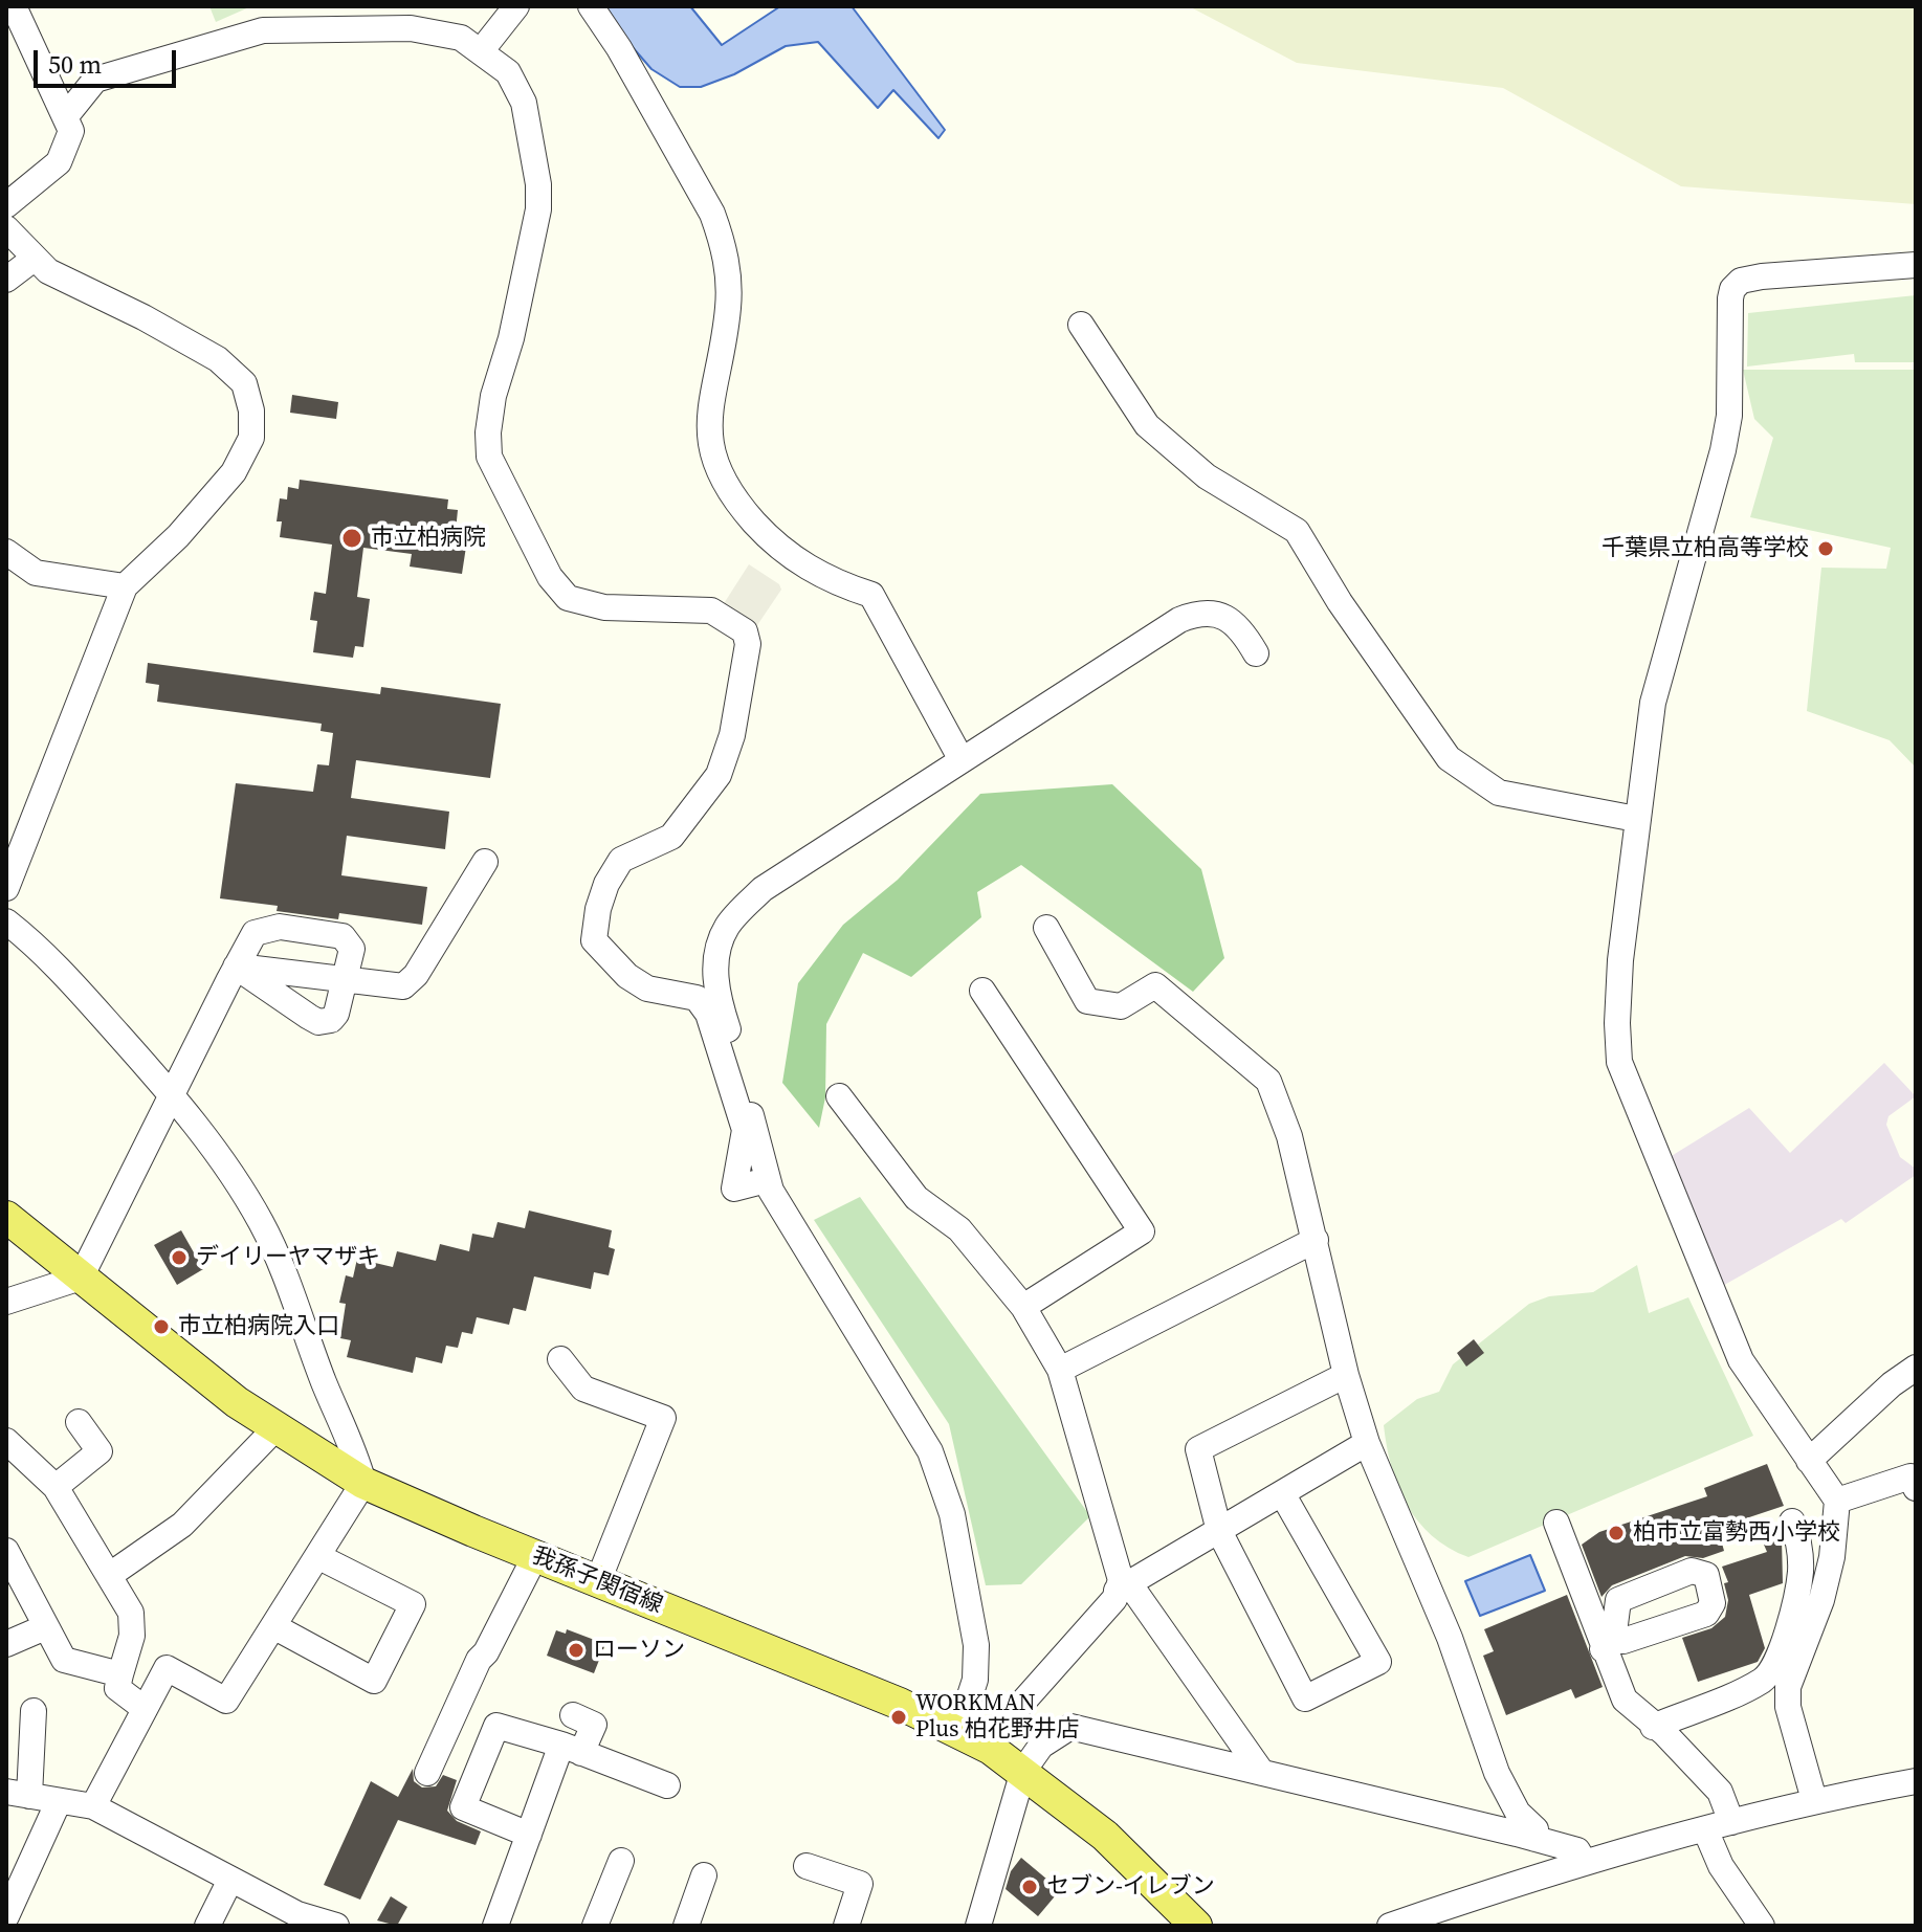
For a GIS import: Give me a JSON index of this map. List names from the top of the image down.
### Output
{
  "streets": {
    "main road": ["我孫子関宿線"]
  },
  "places": [
    "市立柏病院",
    "千葉県立柏高等学校",
    "デイリーヤマザキ",
    "市立柏病院入口",
    "柏市立富勢西小学校",
    "ローソン",
    "WORKMAN Plus 柏花野井店",
    "セブン-イレブン"
  ],
  "scale_bar": "50 m"
}
